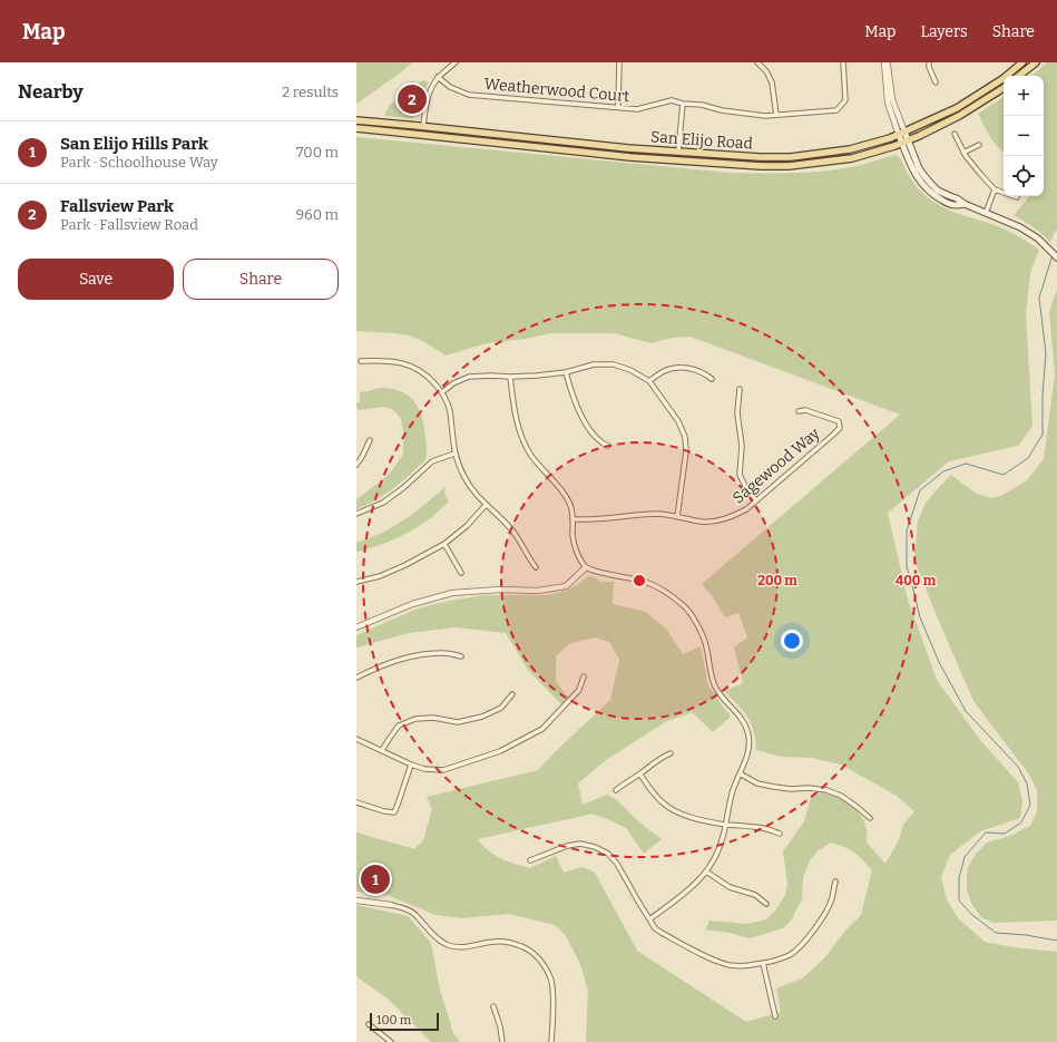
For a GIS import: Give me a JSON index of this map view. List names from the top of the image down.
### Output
{
  "streets": {
    "main road": ["San Elijo Road"],
    "street": ["Weatherwood Court", "Sagewood Way"]
  },
  "scale_bar": "100 m",
  "page": {
    "header": "Map",
    "nav": ["Map", "Layers", "Share"],
    "heading": ["Nearby", "2 results"],
    "map_buttons": ["+", "−"],
    "pins": ["2", "1"],
    "list": [
      {
        "mark": "1",
        "name": "San Elijo Hills Park",
        "note": "Park · Schoolhouse Way",
        "value": "700 m"
      },
      {
        "mark": "2",
        "name": "Fallsview Park",
        "note": "Park · Fallsview Road",
        "value": "960 m"
      }
    ],
    "buttons": ["Save", "Share"],
    "scale": "100 m"
  },
  "rings": ["200 m", "400 m"]
}
